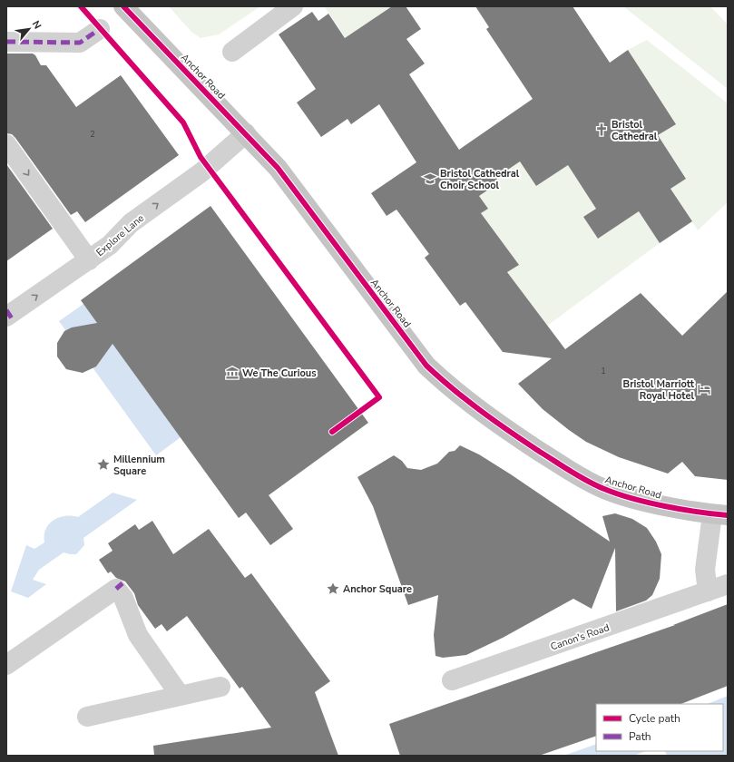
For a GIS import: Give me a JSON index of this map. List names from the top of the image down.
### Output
{
  "streets": {
    "main road": ["Anchor Road"],
    "street": ["Explore Lane", "Canon's Road"]
  },
  "crossings": [
    ["Anchor Road", "Explore Lane"]
  ],
  "one_way": ["Explore Lane"],
  "places": {
    "church": ["Bristol Cathedral"],
    "school or university": ["Bristol Cathedral Choir School"],
    "museum": ["We The Curious"],
    "hotel": ["Bristol Marriott Royal Hotel"],
    "place": ["Millennium Square", "Anchor Square"]
  },
  "house_numbers": ["2", "1"],
  "legend": ["Cycle path", "Path"],
  "north": "top right"
}
